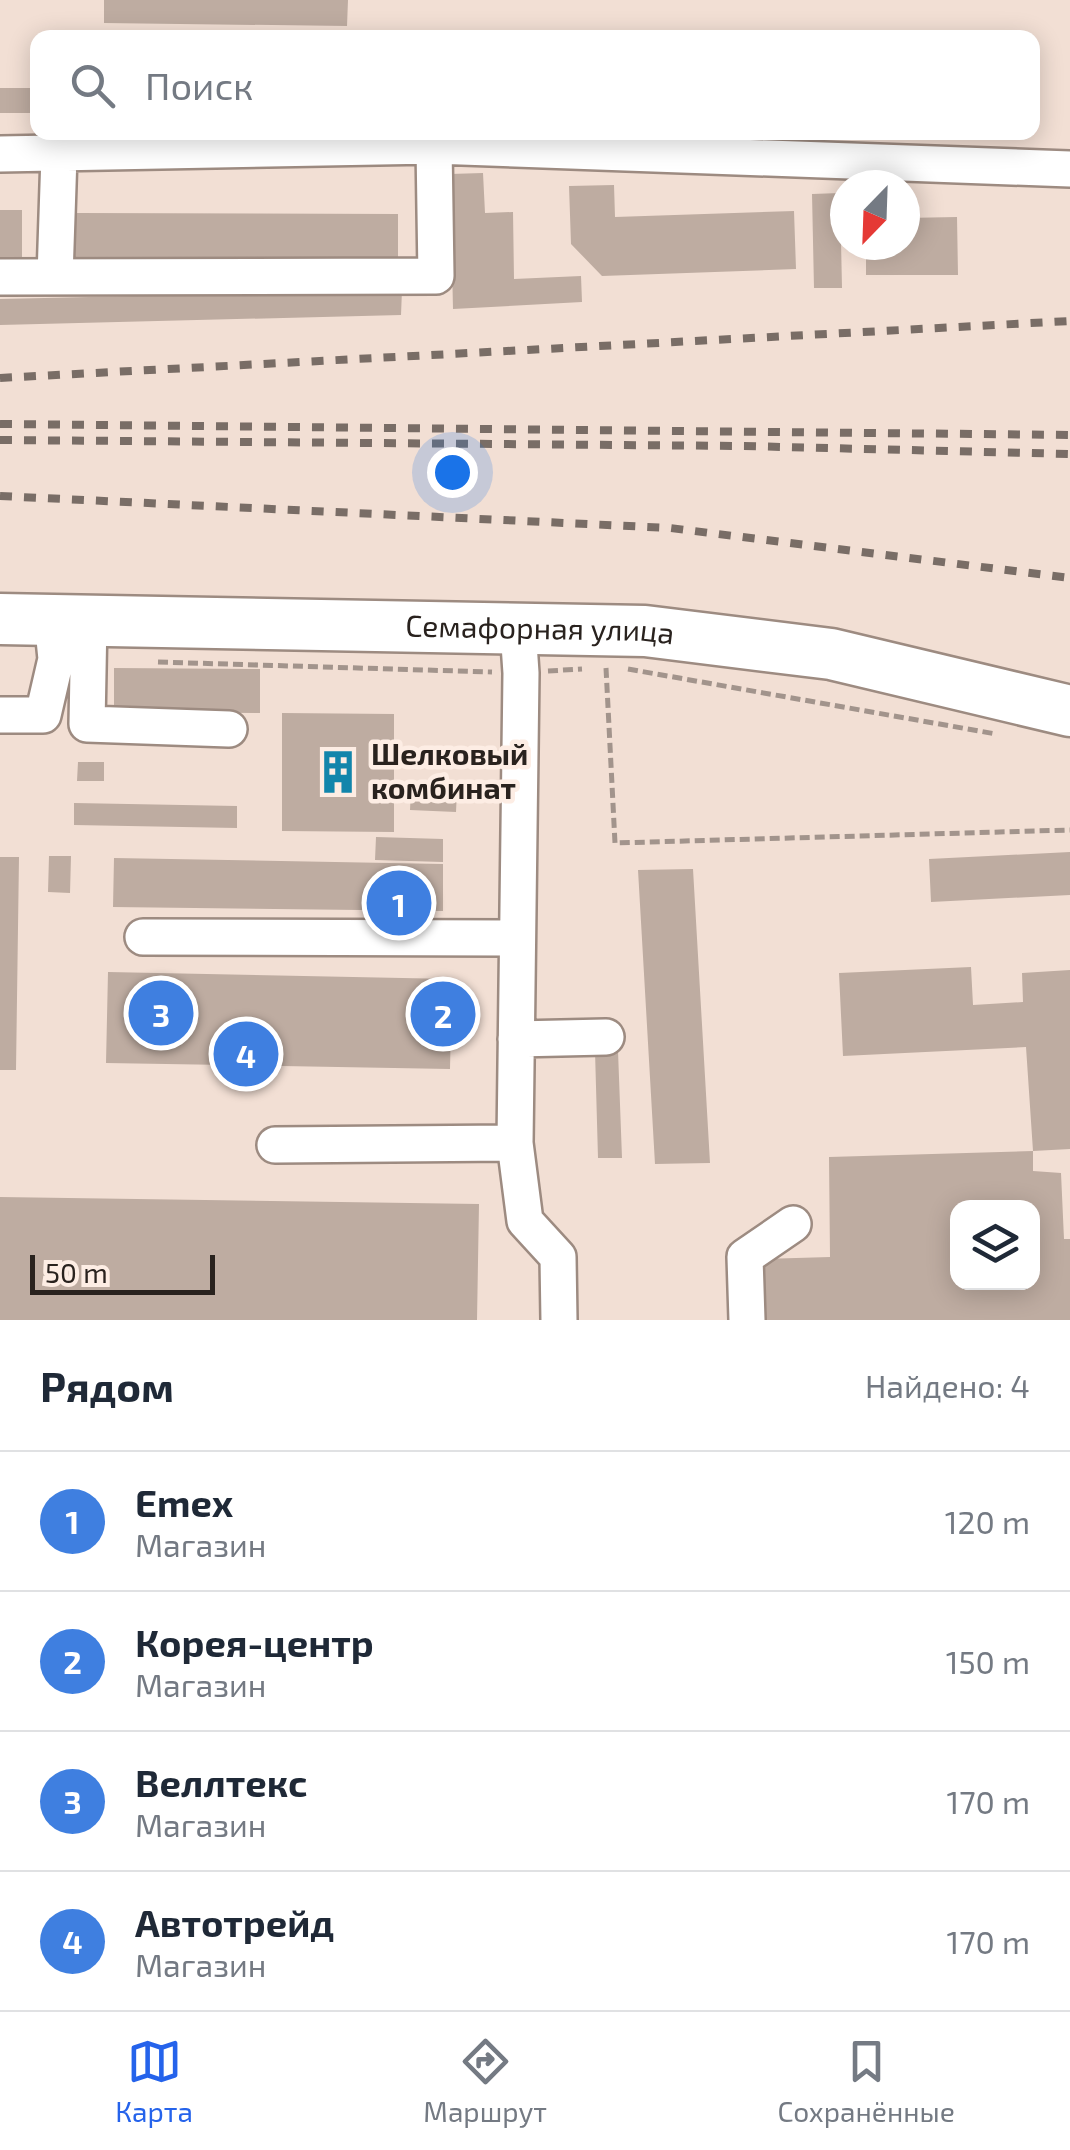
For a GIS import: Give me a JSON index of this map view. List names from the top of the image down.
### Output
{
  "streets": {
    "highway": ["Семафорная улица"]
  },
  "places": {
    "building": ["Шелковый комбинат"]
  },
  "scale_bar": "50 m",
  "north": "bottom left",
  "page": {
    "search": "Поиск",
    "pins": [
      "1",
      "3",
      "2",
      "4"
    ],
    "scale": "50 m",
    "heading": ["Рядом", "Найдено: 4"],
    "list": [
      {
        "mark": "1",
        "name": "Emex",
        "note": "Магазин",
        "value": "120 m"
      },
      {
        "mark": "2",
        "name": "Корея-центр",
        "note": "Магазин",
        "value": "150 m"
      },
      {
        "mark": "3",
        "name": "Веллтекс",
        "note": "Магазин",
        "value": "170 m"
      },
      {
        "mark": "4",
        "name": "Автотрейд",
        "note": "Магазин",
        "value": "170 m"
      }
    ],
    "nav": ["Карта", "Маршрут", "Сохранённые"]
  }
}
